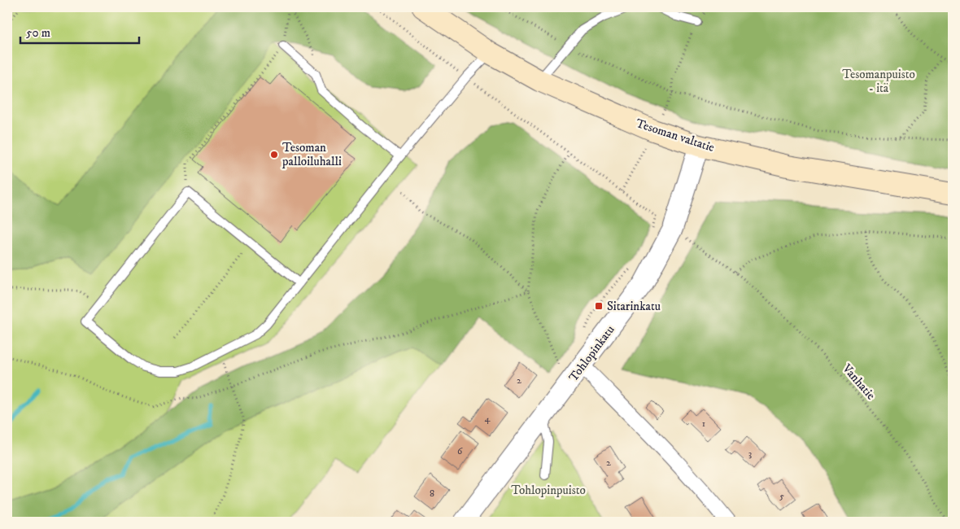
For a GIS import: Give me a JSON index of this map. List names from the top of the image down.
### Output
{
  "streets": {
    "main road": ["Tesoman valtatie"],
    "street": ["Tohlopinkatu"],
    "path": ["Vanhatie"]
  },
  "crossings": [
    ["Tesoman valtatie", "Tohlopinkatu"],
    ["Tohlopinkatu", "Vanhatie"]
  ],
  "parks": ["Tesomanpuisto - itä", "Tohlopinpuisto"],
  "places": {
    "other": ["Tesoman palloiluhalli"],
    "transit": ["Sitarinkatu"]
  },
  "house_numbers": [
    "2",
    "4",
    "1",
    "6",
    "3",
    "2",
    "8",
    "5"
  ],
  "scale_bar": "50 m"
}
